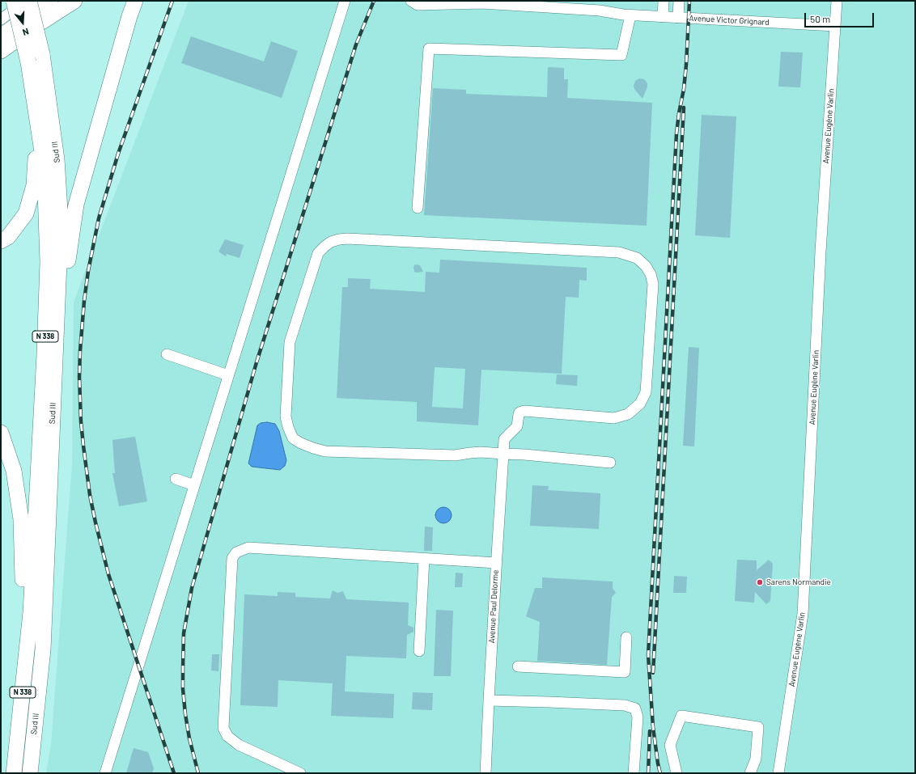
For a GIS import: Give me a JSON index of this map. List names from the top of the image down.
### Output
{
  "streets": {
    "highway": ["Sud III", "N 338"],
    "street": ["Avenue Victor Grignard", "Avenue Eugène Varlin", "Avenue Paul Delorme"]
  },
  "crossings": [
    ["Avenue Victor Grignard", "Avenue Eugène Varlin"]
  ],
  "places": ["Sarens Normandie"],
  "scale_bar": "50 m",
  "north": "bottom"
}
